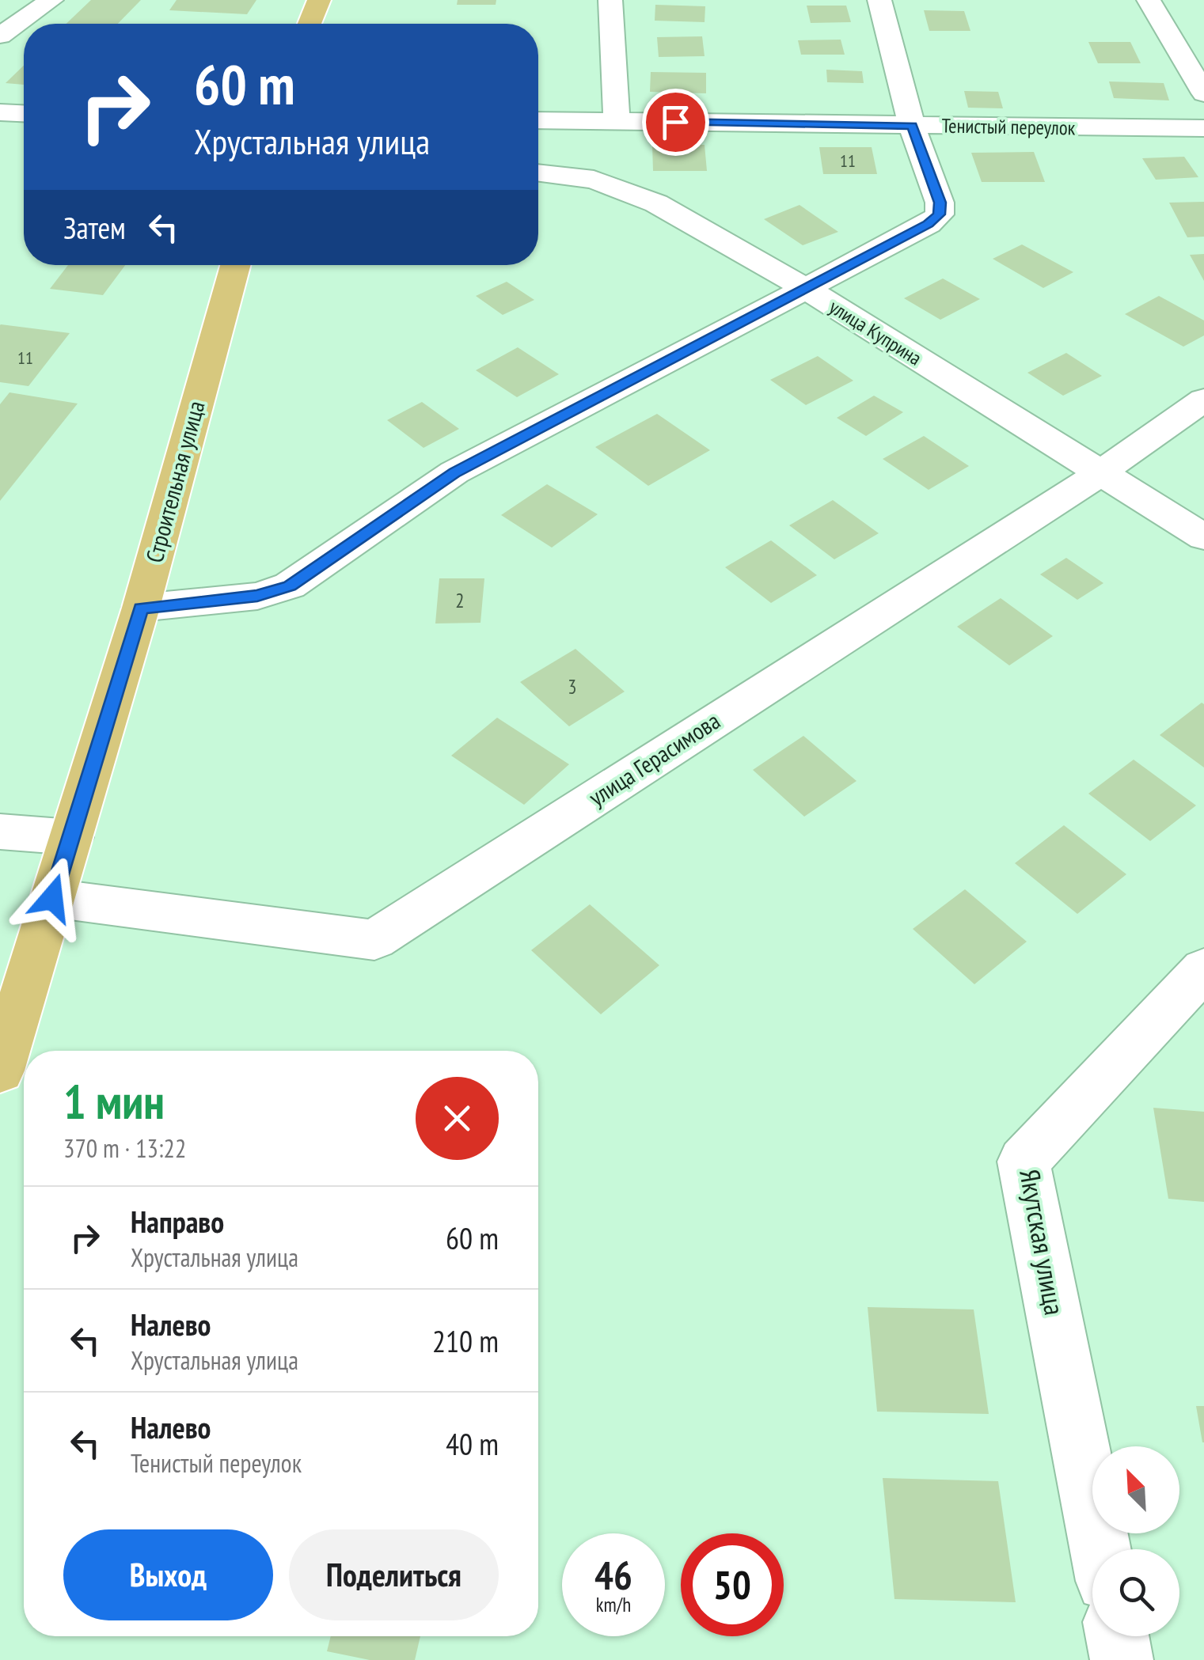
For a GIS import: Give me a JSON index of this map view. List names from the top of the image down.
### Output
{
  "streets": {
    "main road": ["Строительная улица"],
    "street": [
      "Тенистый переулок",
      "улица Куприна",
      "улица Герасимова",
      "Якутская улица"
    ]
  },
  "crossings": [
    ["улица Куприна", "улица Герасимова"],
    ["Строительная улица", "улица Герасимова"]
  ],
  "house_numbers": [
    "11",
    "11",
    "2",
    "3"
  ],
  "north": "top left",
  "page": {
    "turn": ["60 m", "Хрустальная улица"],
    "then": "Затем",
    "heading": ["1 мин", "370 m · 13:22"],
    "list": [
      {
        "name": "Направо",
        "note": "Хрустальная улица",
        "value": "60 m"
      },
      {
        "name": "Налево",
        "note": "Хрустальная улица",
        "value": "210 m"
      },
      {
        "name": "Налево",
        "note": "Тенистый переулок",
        "value": "40 m"
      }
    ],
    "buttons": ["Выход", "Поделиться"],
    "speed": "46 km/h",
    "limit": "50"
  }
}
